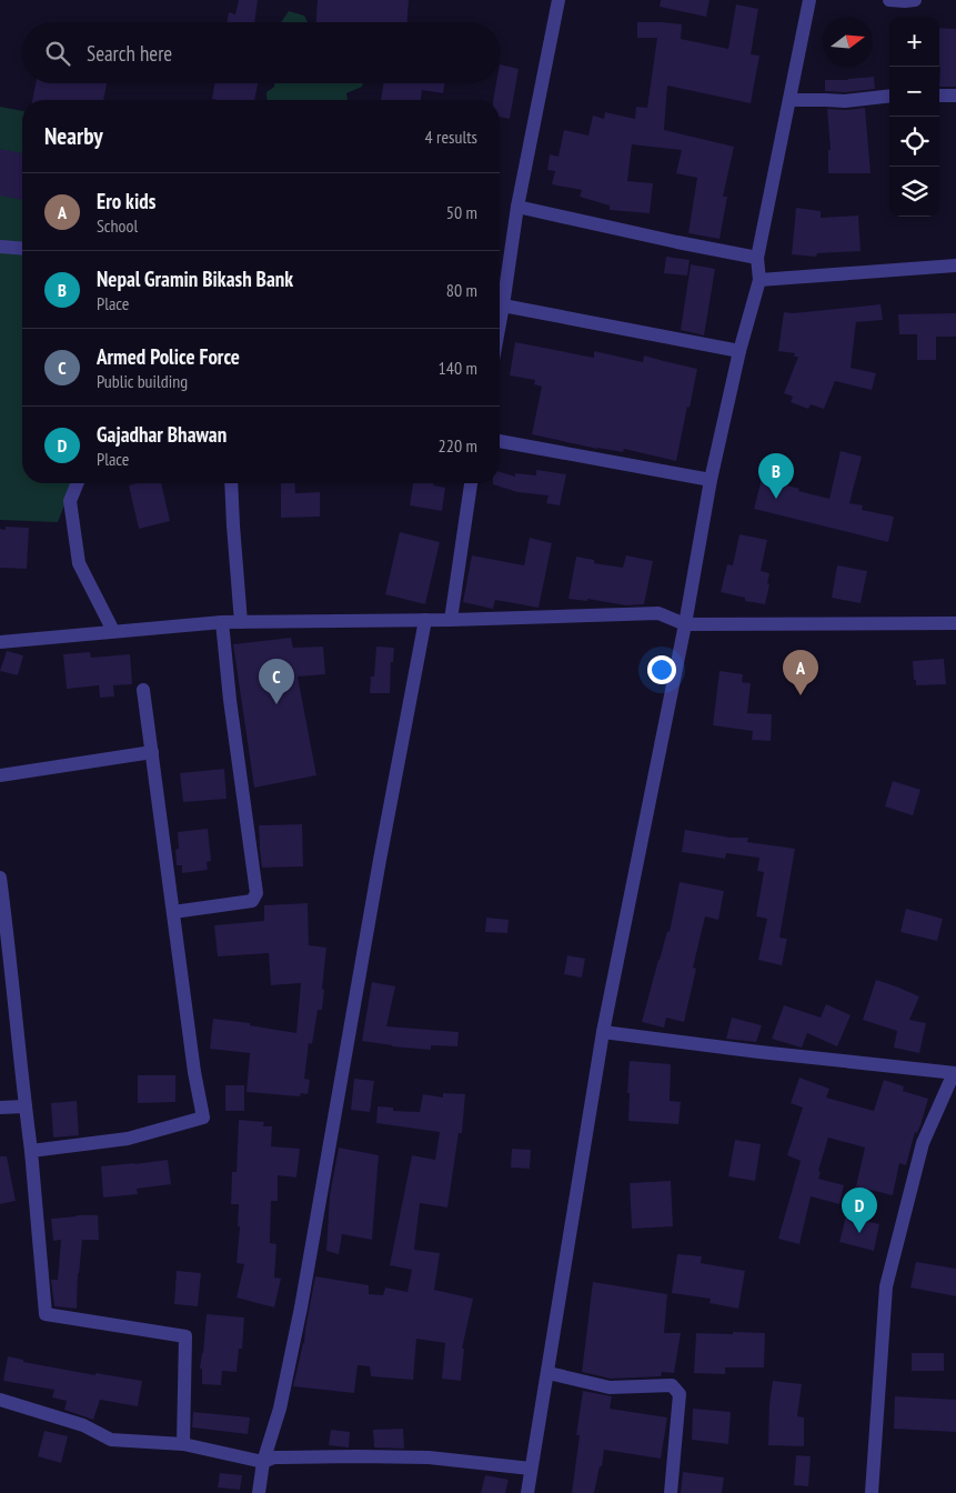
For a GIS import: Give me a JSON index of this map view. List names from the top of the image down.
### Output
{
  "north": "right",
  "page": {
    "map_buttons": ["+", "−"],
    "search": "Search here",
    "heading": ["Nearby", "4 results"],
    "list": [
      {
        "mark": "A",
        "name": "Ero kids",
        "note": "School",
        "value": "50 m"
      },
      {
        "mark": "B",
        "name": "Nepal Gramin Bikash Bank",
        "note": "Place",
        "value": "80 m"
      },
      {
        "mark": "C",
        "name": "Armed Police Force",
        "note": "Public building",
        "value": "140 m"
      },
      {
        "mark": "D",
        "name": "Gajadhar Bhawan",
        "note": "Place",
        "value": "220 m"
      }
    ],
    "pins": [
      "B",
      "A",
      "C",
      "D"
    ]
  }
}
